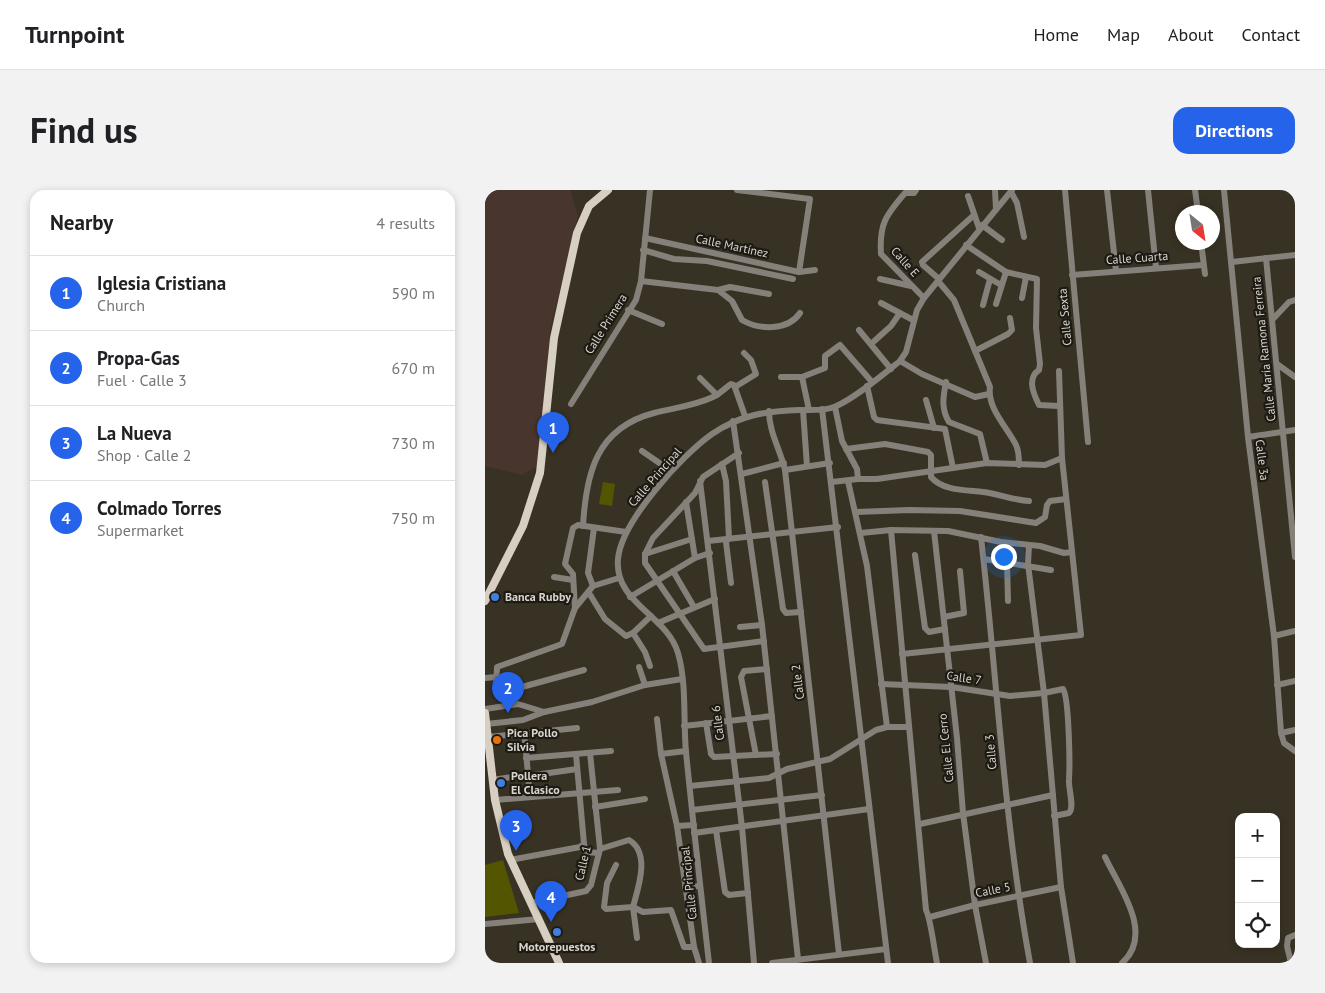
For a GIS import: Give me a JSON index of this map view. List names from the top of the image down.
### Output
{
  "streets": {
    "street": [
      "Calle Martínez",
      "Calle Cuarta",
      "Calle E",
      "Calle Sexta",
      "Calle Primera",
      "Calle María Ramona Ferreira",
      "Calle 3a",
      "Calle Principal",
      "Calle 7",
      "Calle 2",
      "Calle 6",
      "Calle El Cerro",
      "Calle 3",
      "Calle 1",
      "Calle 5"
    ]
  },
  "crossings": [
    ["Calle Martínez", "Calle Primera"],
    ["Calle Cuarta", "Calle Sexta"],
    ["Calle Principal", "Calle 2"],
    ["Calle 7", "Calle El Cerro"],
    ["Calle 7", "Calle 3"],
    ["Calle El Cerro", "Calle 5"],
    ["Calle 3", "Calle 5"]
  ],
  "places": [
    "Banca Rubby",
    "Pica Pollo Silvia",
    "Pollera El Clasico",
    "Motorepuestos"
  ],
  "north": "bottom right",
  "page": {
    "header": "Turnpoint",
    "nav": [
      "Home",
      "Map",
      "About",
      "Contact"
    ],
    "title": "Find us",
    "buttons": "Directions",
    "heading": ["Nearby", "4 results"],
    "list": [
      {
        "mark": "1",
        "name": "Iglesia Cristiana",
        "note": "Church",
        "value": "590 m"
      },
      {
        "mark": "2",
        "name": "Propa-Gas",
        "note": "Fuel · Calle 3",
        "value": "670 m"
      },
      {
        "mark": "3",
        "name": "La Nueva",
        "note": "Shop · Calle 2",
        "value": "730 m"
      },
      {
        "mark": "4",
        "name": "Colmado Torres",
        "note": "Supermarket",
        "value": "750 m"
      }
    ],
    "pins": [
      "1",
      "2",
      "3",
      "4"
    ],
    "map_buttons": ["+", "−"]
  }
}
